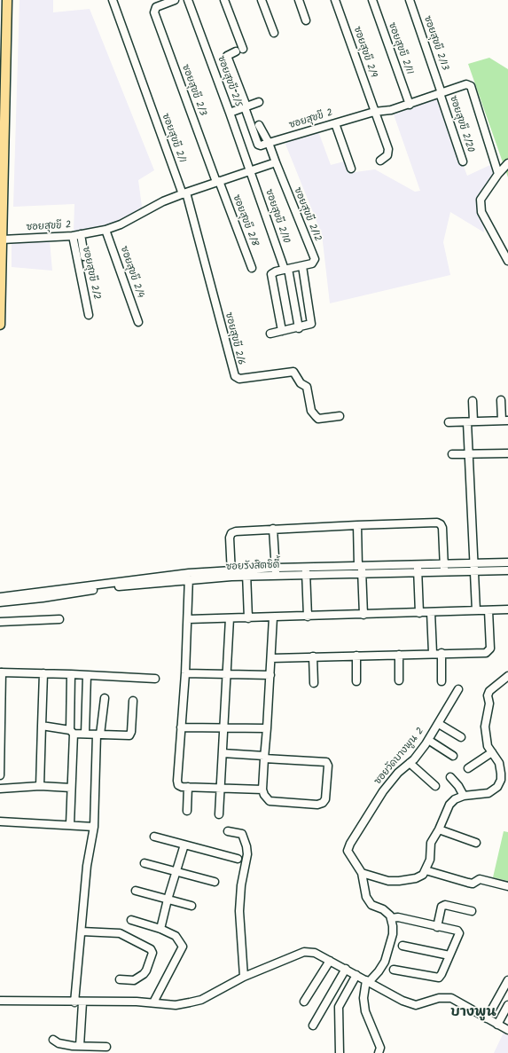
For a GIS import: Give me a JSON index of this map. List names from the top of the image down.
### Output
{
  "streets": {
    "street": [
      "ซอยสุขขี 2/13",
      "ซอยสุขขี 2/11",
      "ซอยสุขขี 2/9",
      "ซอยสุขขี 2/5",
      "ซอยสุขขี 2/3",
      "ซอยสุขขี 2",
      "ซอยสุขขี 2/20",
      "ซอยสุขขี 2/1",
      "ซอยสุขขี 2/12",
      "ซอยสุขขี 2/10",
      "ซอยสุขขี 2/8",
      "ซอยสุขขี 2/4",
      "ซอยสุขขี 2/2",
      "ซอยสุขขี 2/6",
      "ซอยรังสิตซิตี้",
      "ซอยวัดบางพูน 2"
    ]
  },
  "crossings": [
    ["ซอยสุขขี 2/13", "ซอยสุขขี 2"],
    ["ซอยสุขขี 2/13", "ซอยสุขขี 2/20"],
    ["ซอยสุขขี 2/11", "ซอยสุขขี 2"],
    ["ซอยสุขขี 2/9", "ซอยสุขขี 2"],
    ["ซอยสุขขี 2/5", "ซอยสุขขี 2"],
    ["ซอยสุขขี 2/5", "ซอยสุขขี 2/10"],
    ["ซอยสุขขี 2/3", "ซอยสุขขี 2"],
    ["ซอยสุขขี 2/3", "ซอยสุขขี 2/8"],
    ["ซอยสุขขี 2", "ซอยสุขขี 2/20"],
    ["ซอยสุขขี 2", "ซอยสุขขี 2/1"],
    ["ซอยสุขขี 2", "ซอยสุขขี 2/12"],
    ["ซอยสุขขี 2", "ซอยสุขขี 2/10"],
    ["ซอยสุขขี 2", "ซอยสุขขี 2/8"],
    ["ซอยสุขขี 2", "ซอยสุขขี 2/4"],
    ["ซอยสุขขี 2", "ซอยสุขขี 2/2"],
    ["ซอยสุขขี 2", "ซอยสุขขี 2/6"],
    ["ซอยสุขขี 2/1", "ซอยสุขขี 2/6"]
  ],
  "districts": ["บางพูน"]
}
